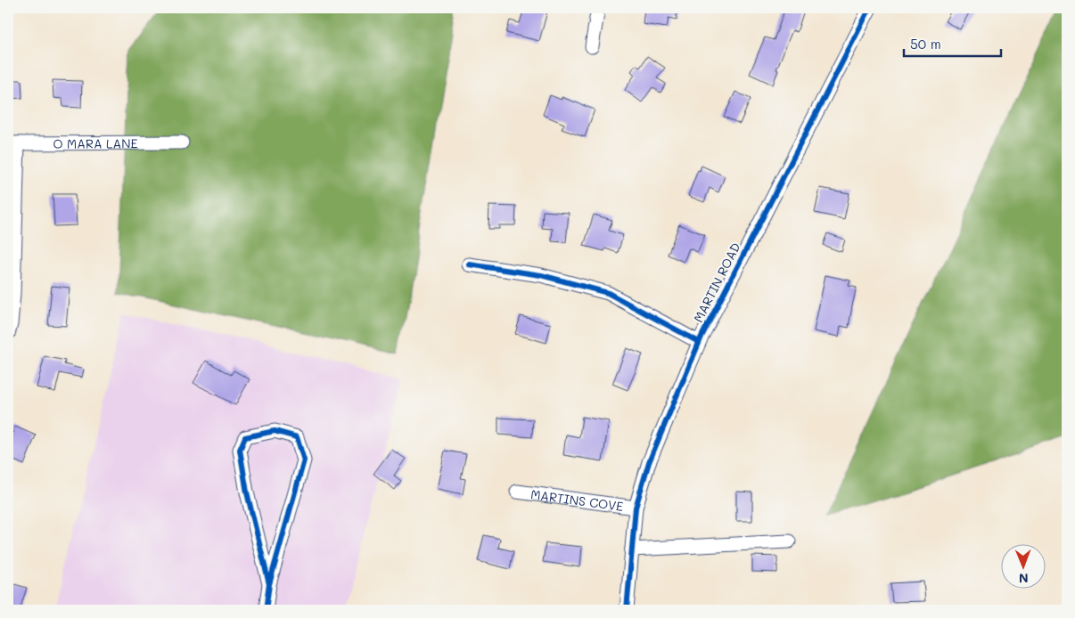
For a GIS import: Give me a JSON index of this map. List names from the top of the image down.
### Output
{
  "streets": {
    "street": ["O MARA LANE", "MARTIN ROAD", "MARTINS COVE"]
  },
  "crossings": [
    ["MARTIN ROAD", "MARTINS COVE"]
  ],
  "scale_bar": "50 m",
  "north": "bottom"
}
